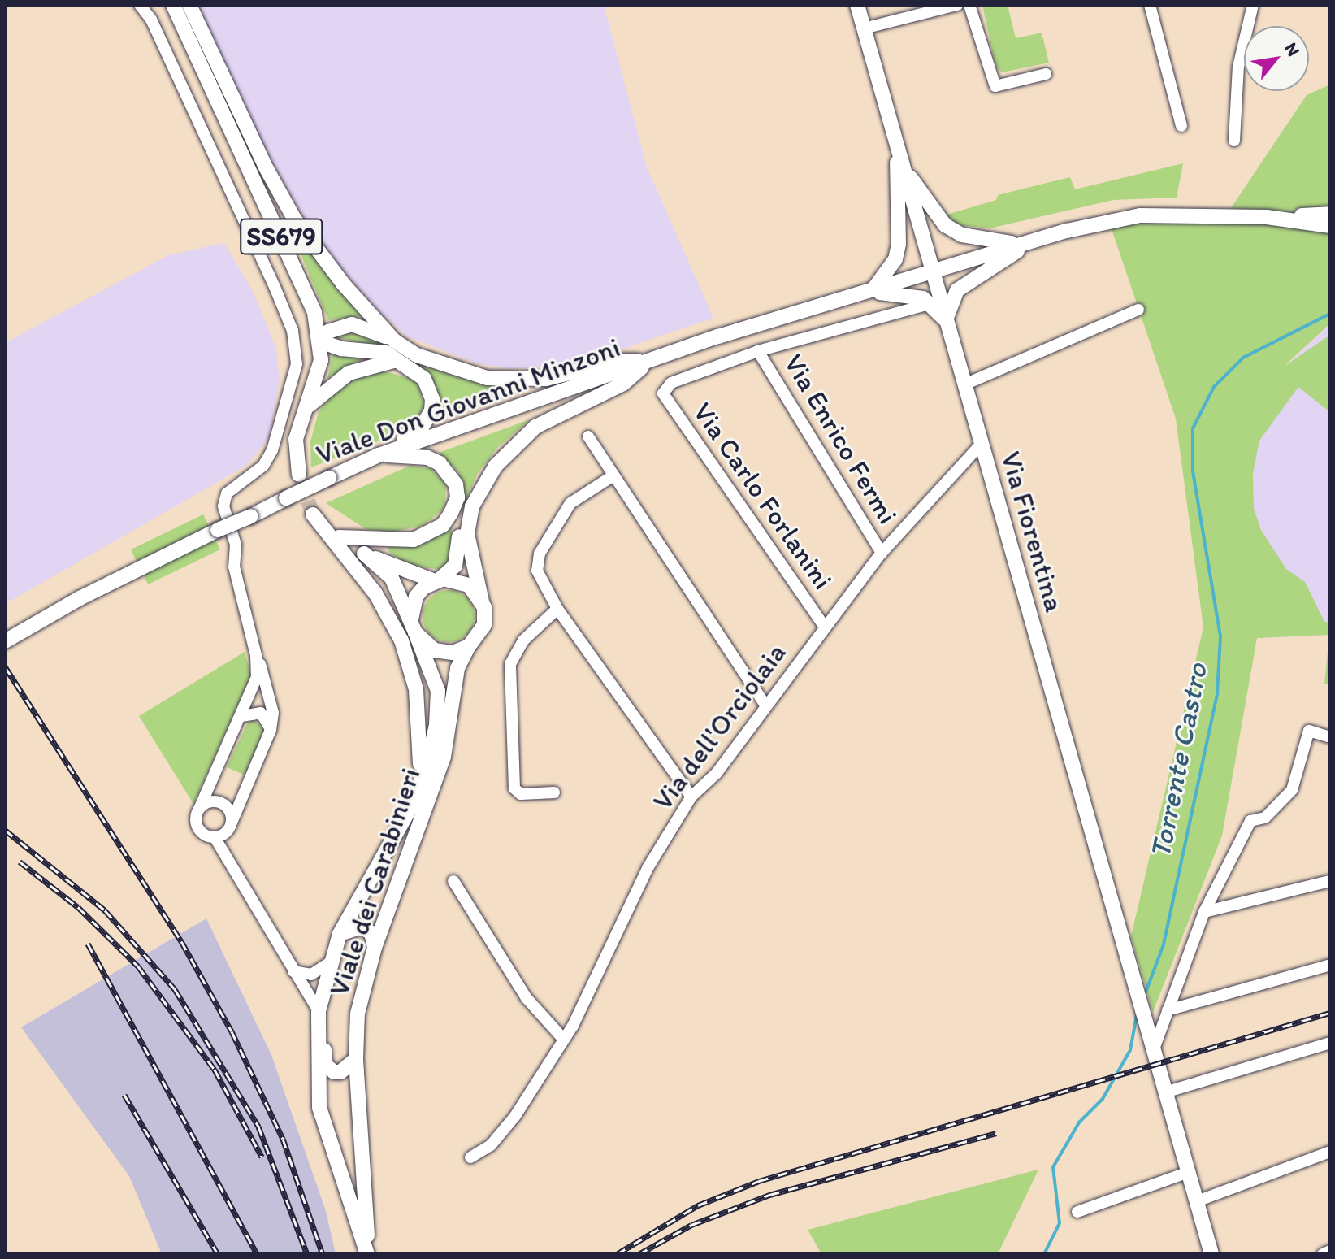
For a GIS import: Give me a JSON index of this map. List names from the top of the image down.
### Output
{
  "streets": {
    "main road": [
      "SS679",
      "Viale Don Giovanni Minzoni",
      "Via Fiorentina",
      "Viale dei Carabinieri"
    ],
    "street": ["Via Enrico Fermi", "Via Carlo Forlanini", "Via dell'Orciolaia"]
  },
  "crossings": [
    ["Viale Don Giovanni Minzoni", "Via Fiorentina"],
    ["Via Enrico Fermi", "Via Carlo Forlanini"],
    ["Via Enrico Fermi", "Via dell'Orciolaia"],
    ["Via Carlo Forlanini", "Via dell'Orciolaia"],
    ["Via Fiorentina", "Via dell'Orciolaia"]
  ],
  "water": ["Torrente Castro"],
  "north": "top right"
}
